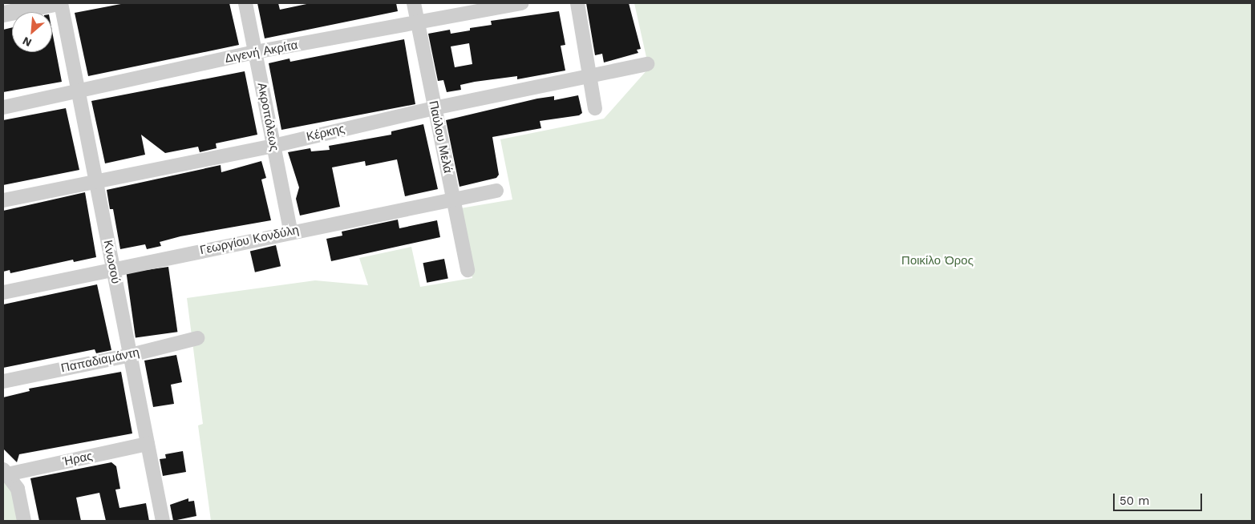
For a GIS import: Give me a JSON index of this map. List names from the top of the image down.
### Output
{
  "streets": {
    "street": [
      "Διγενή Ακρίτα",
      "Ακροπόλεως",
      "Κέρκης",
      "Παύλου Μελά",
      "Γεωργίου Κονδύλη",
      "Κνωσού",
      "Παπαδιαμάντη",
      "Ήρας"
    ]
  },
  "crossings": [
    ["Διγενή Ακρίτα", "Ακροπόλεως"],
    ["Διγενή Ακρίτα", "Παύλου Μελά"],
    ["Διγενή Ακρίτα", "Κνωσού"],
    ["Ακροπόλεως", "Κέρκης"],
    ["Ακροπόλεως", "Γεωργίου Κονδύλη"],
    ["Κέρκης", "Παύλου Μελά"],
    ["Κέρκης", "Κνωσού"],
    ["Παύλου Μελά", "Γεωργίου Κονδύλη"],
    ["Γεωργίου Κονδύλη", "Κνωσού"],
    ["Κνωσού", "Παπαδιαμάντη"],
    ["Κνωσού", "Ήρας"]
  ],
  "parks": ["Ποικίλο Όρος"],
  "scale_bar": "50 m",
  "north": "bottom left"
}
